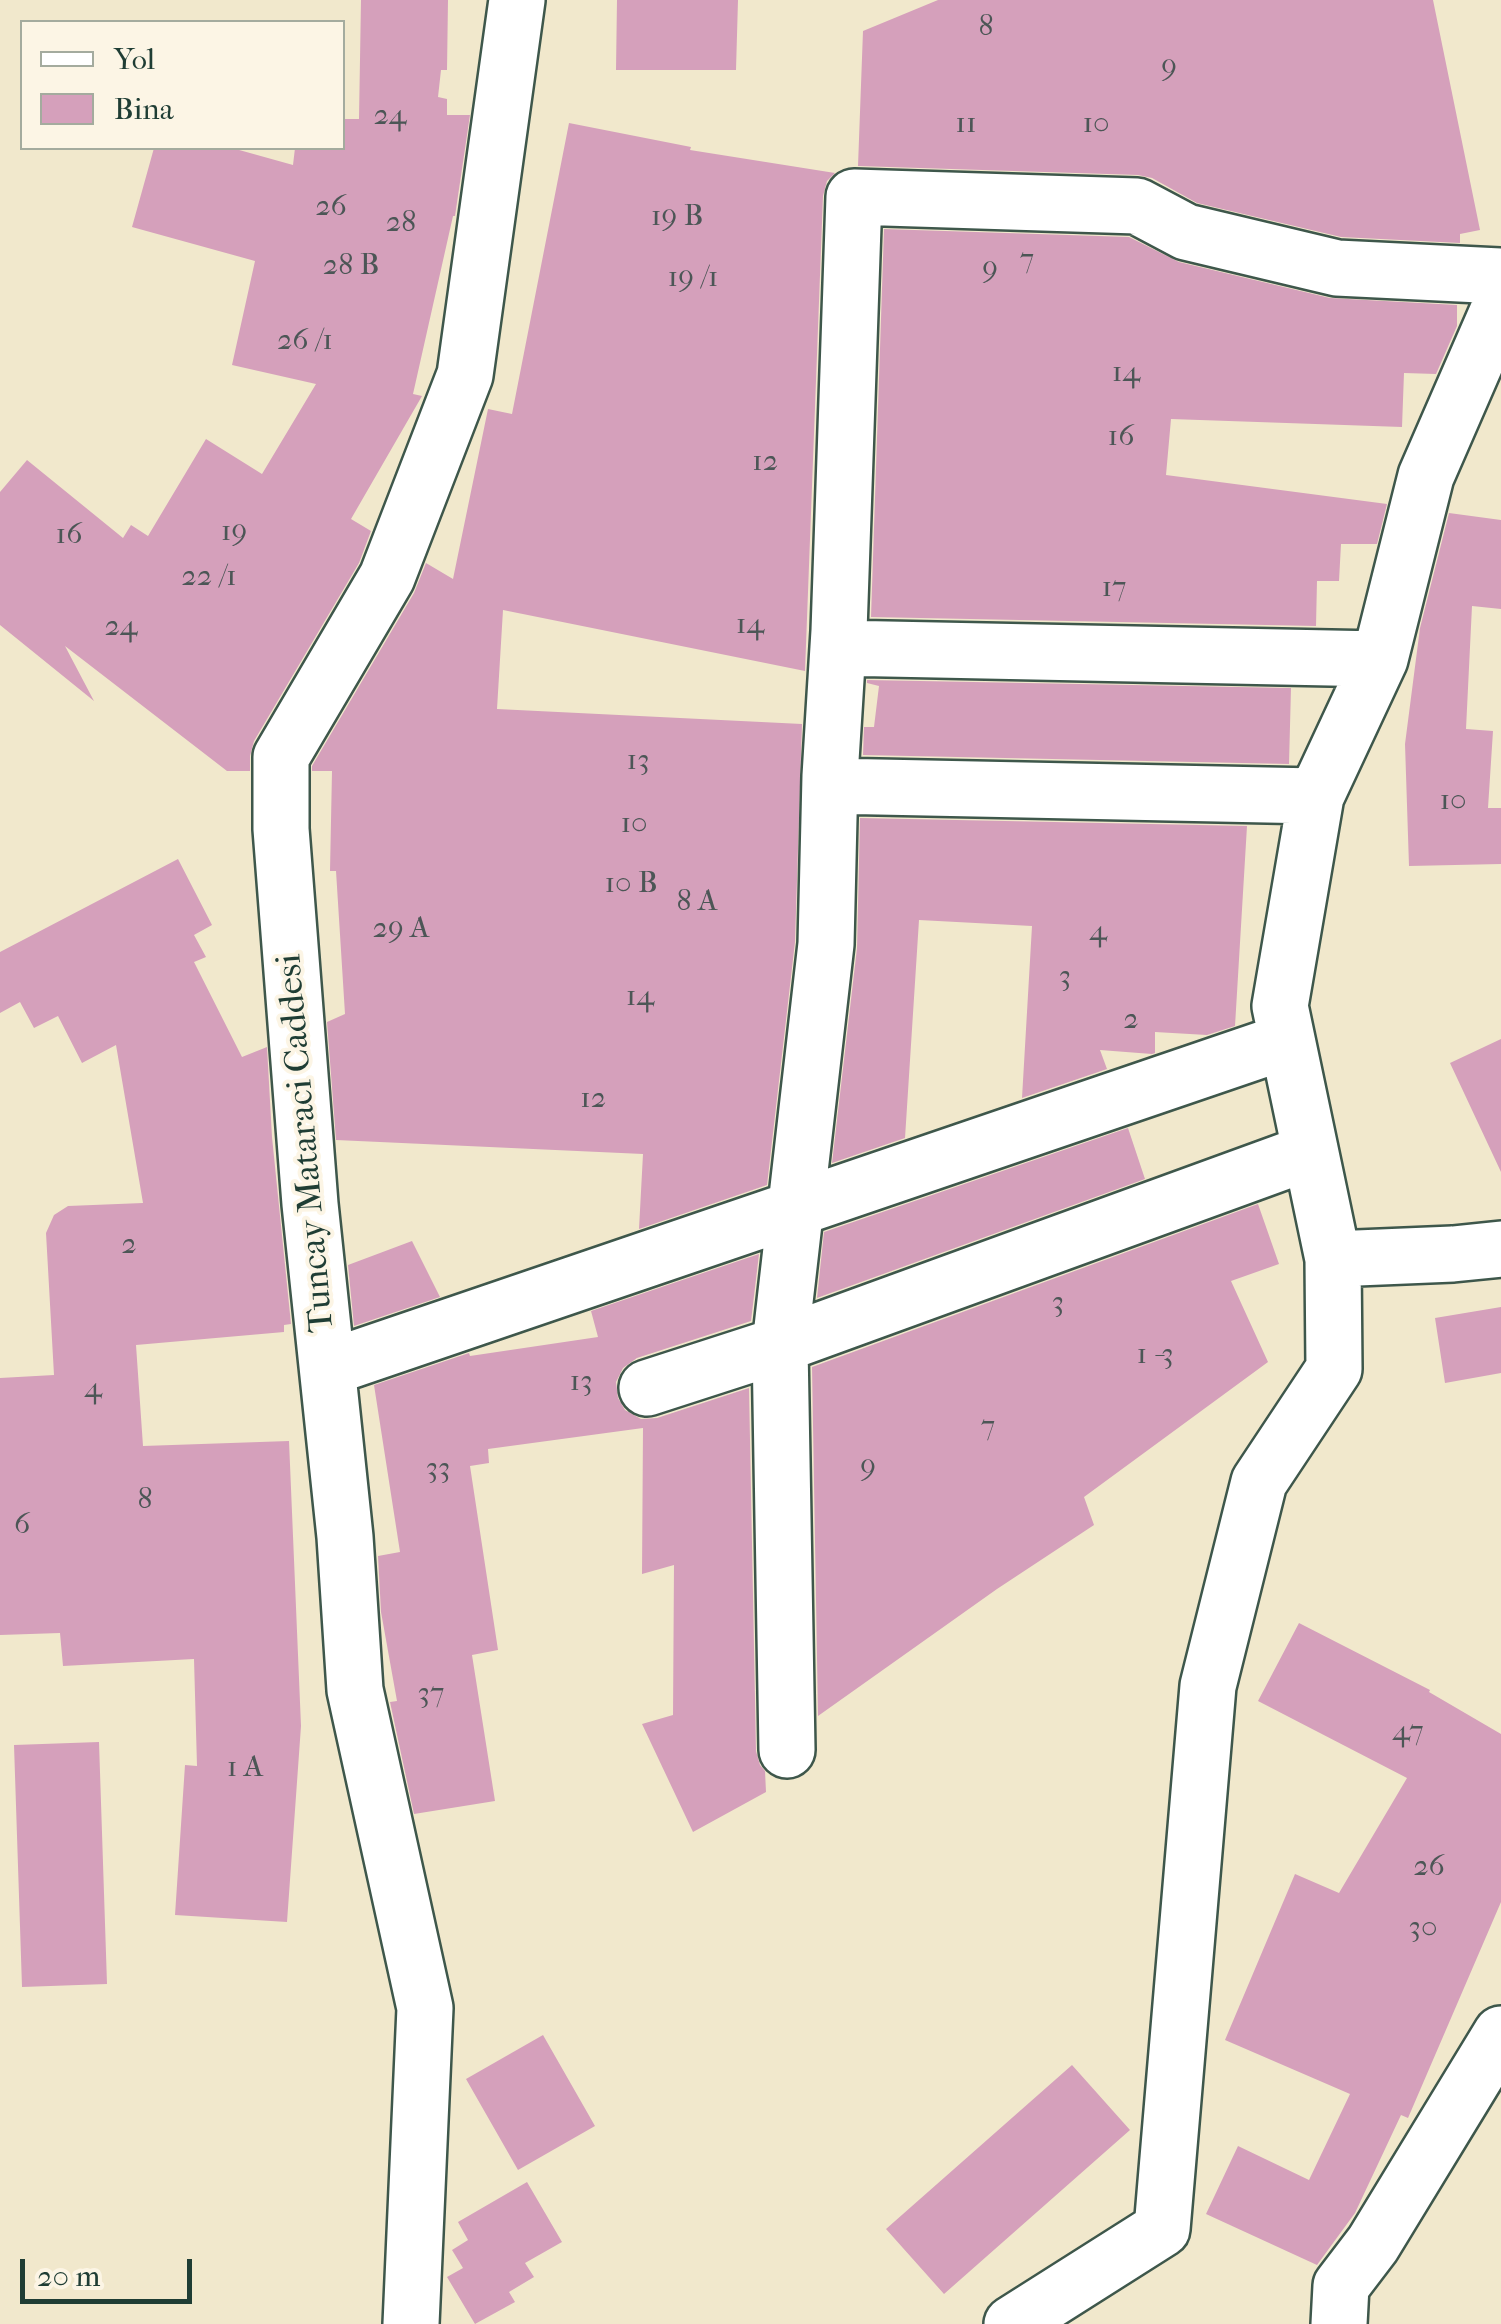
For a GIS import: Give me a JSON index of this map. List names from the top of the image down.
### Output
{
  "streets": {
    "street": ["Tuncay Mataraci Caddesi"]
  },
  "house_numbers": [
    "8",
    "9",
    "24",
    "11",
    "10",
    "26",
    "19 B",
    "28",
    "7",
    "28 B",
    "9",
    "19 /1",
    "26 /1",
    "14",
    "16",
    "12",
    "19",
    "16",
    "22 /1",
    "17",
    "14",
    "24",
    "13",
    "10",
    "10",
    "10 B",
    "8 A",
    "29 A",
    "4",
    "3",
    "14",
    "2",
    "12",
    "2",
    "3",
    "1 -3",
    "13",
    "4",
    "7",
    "9",
    "33",
    "8",
    "6",
    "37",
    "47",
    "1 A",
    "26",
    "30"
  ],
  "legend": ["Yol", "Bina"],
  "scale_bar": "20 m"
}
